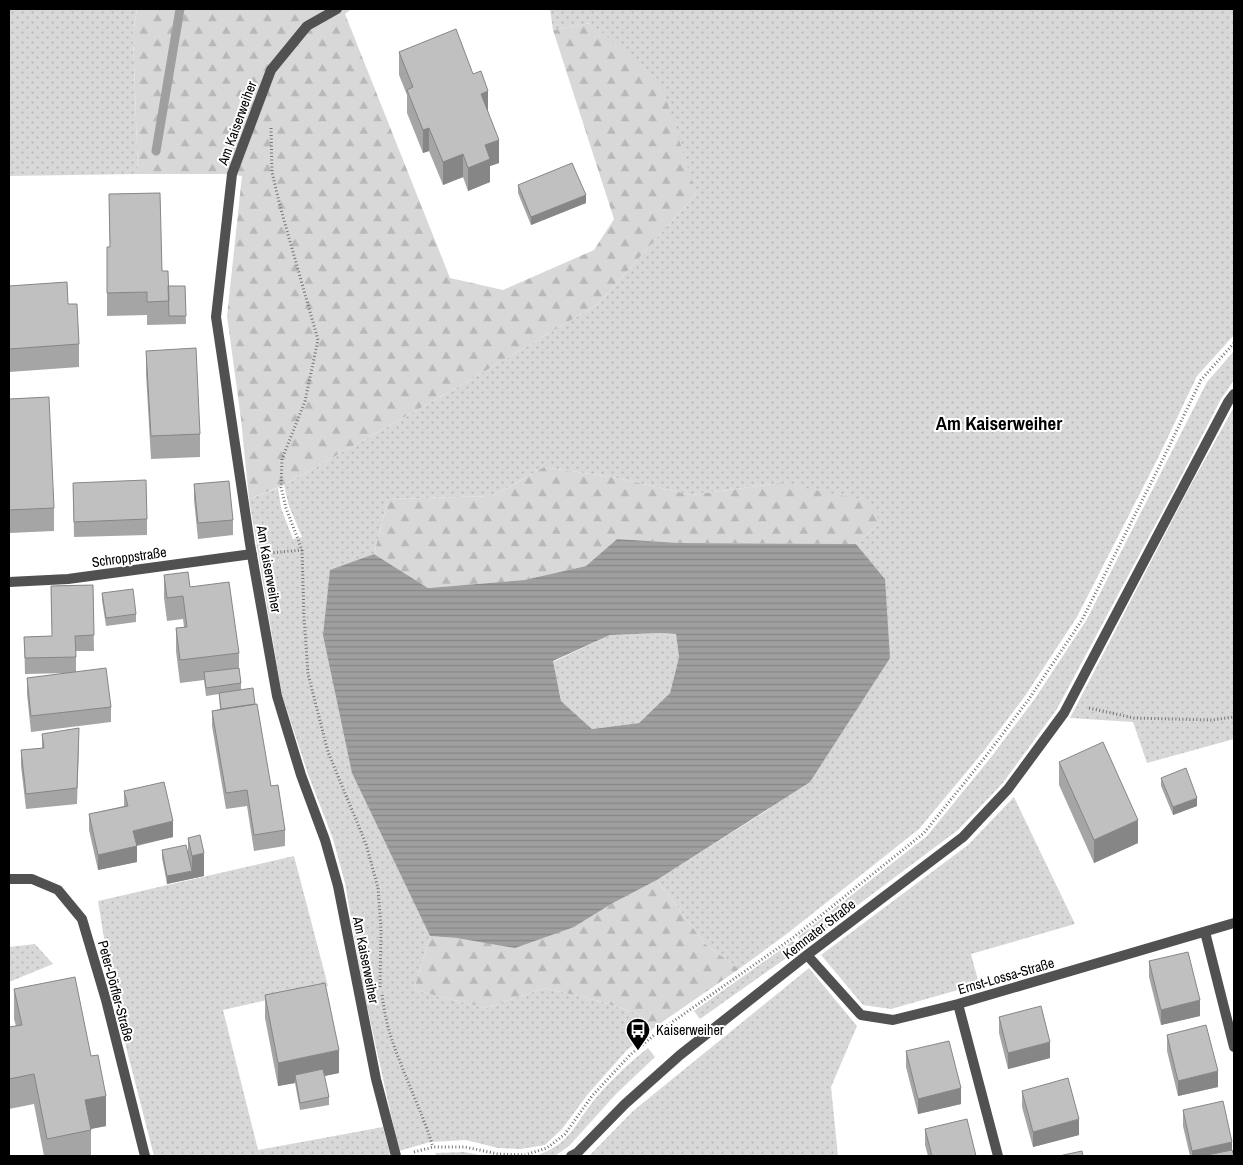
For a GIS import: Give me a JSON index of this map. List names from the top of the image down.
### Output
{
  "streets": {
    "street": [
      "Am Kaiserweiher",
      "Schroppstraße",
      "Kemnater Straße",
      "Ernst-Lossa-Straße",
      "Peter-Dörfler-Straße"
    ]
  },
  "crossings": [
    ["Am Kaiserweiher", "Schroppstraße"],
    ["Kemnater Straße", "Ernst-Lossa-Straße"]
  ],
  "districts": ["Am Kaiserweiher"],
  "places": {
    "bus stop": ["Kaiserweiher"]
  }
}
